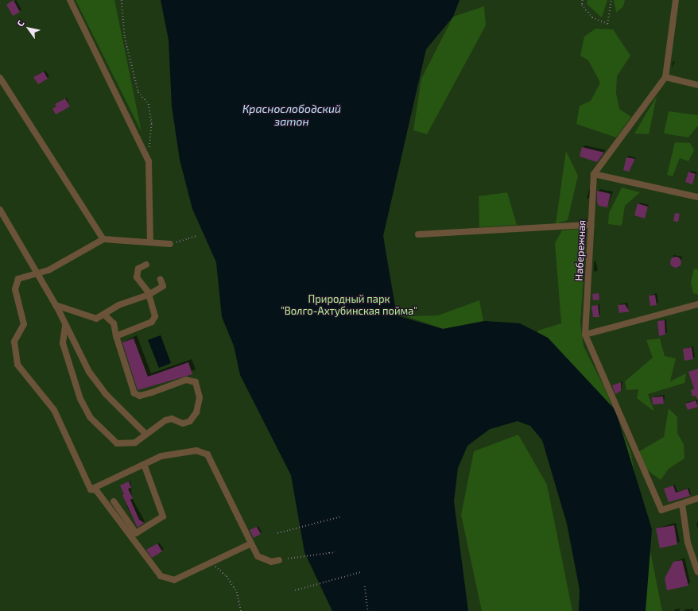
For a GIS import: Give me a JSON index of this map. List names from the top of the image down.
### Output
{
  "streets": {
    "street": ["Набережная"]
  },
  "water": ["Краснослободский затон"],
  "parks": ["Природный парк \"Волго-Ахтубинская пойма\""],
  "north": "top left"
}
